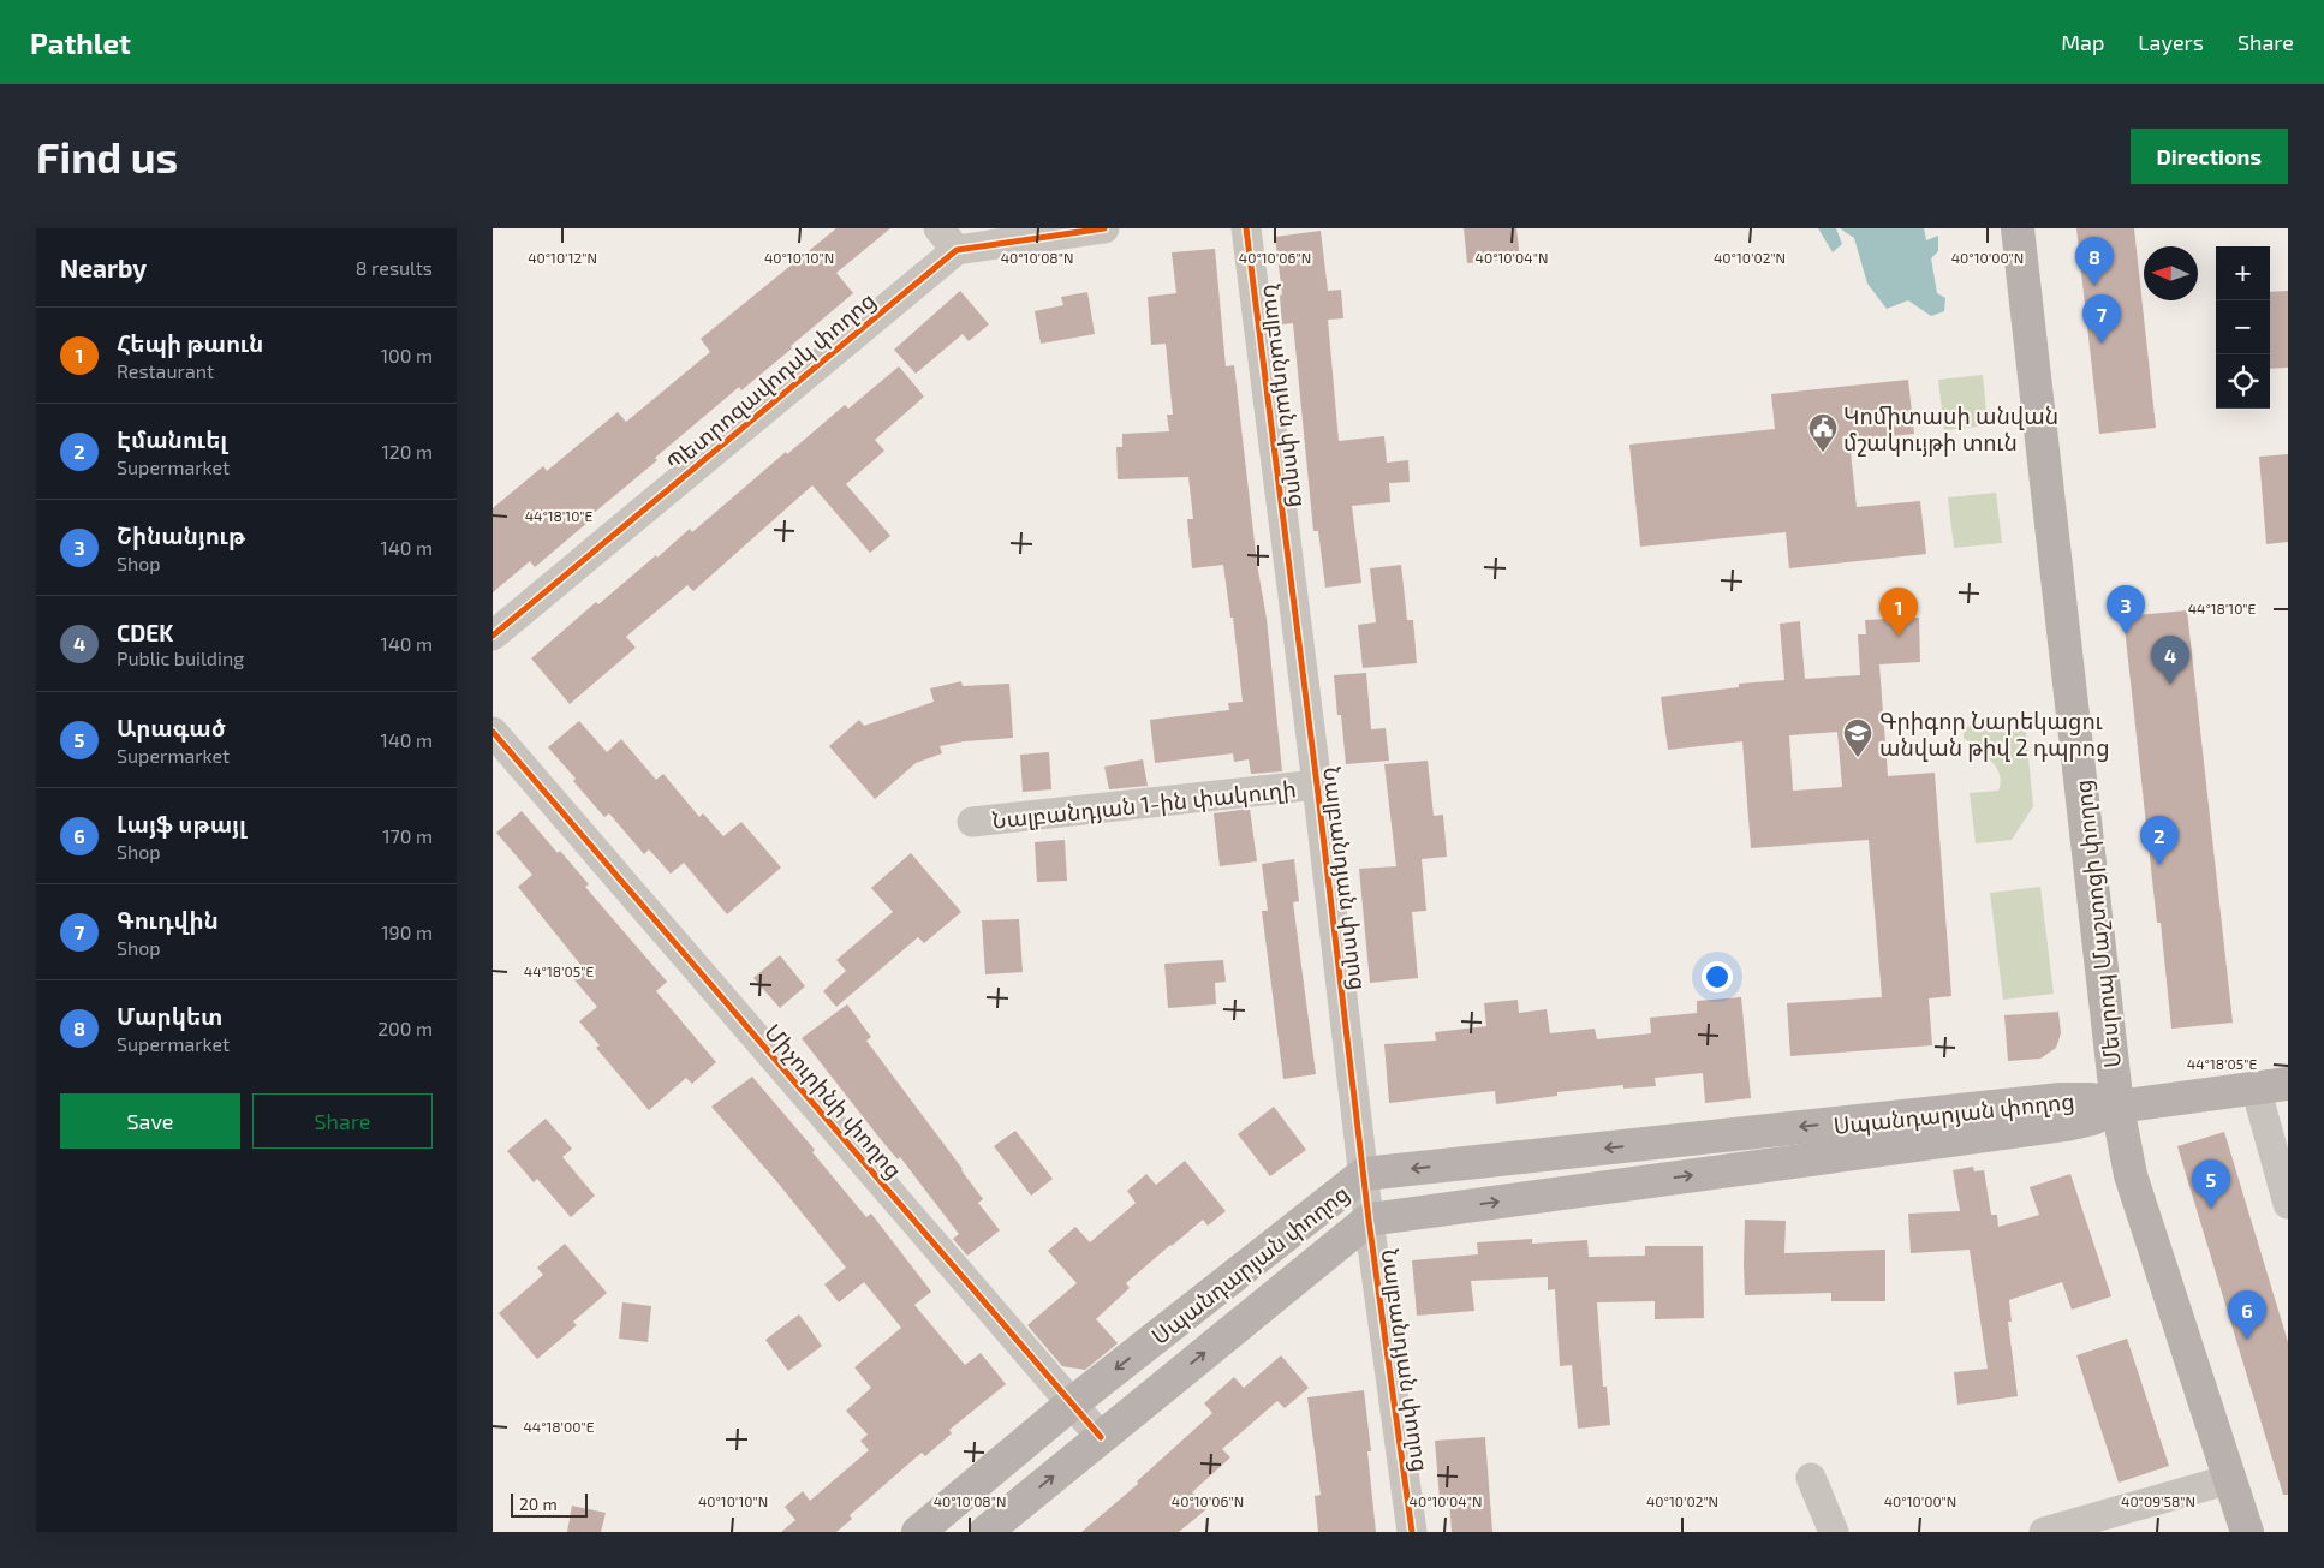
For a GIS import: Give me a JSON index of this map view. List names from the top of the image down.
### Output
{
  "streets": {
    "main road": ["Մեսրոպ Մաշտոցի փողոց", "Սպանդարյան փողոց"],
    "street": [
      "Պետրոզավոդսկ փողոց",
      "Նալբանդյան փողոց",
      "Նալբանդյան 1-ին փակուղի",
      "Միչուրինի փողոց"
    ]
  },
  "crossings": [
    ["Նալբանդյան փողոց", "Նալբանդյան 1-ին փակուղի"],
    ["Նալբանդյան փողոց", "Սպանդարյան փողոց"],
    ["Մեսրոպ Մաշտոցի փողոց", "Սպանդարյան փողոց"],
    ["Միչուրինի փողոց", "Սպանդարյան փողոց"]
  ],
  "places": {
    "public building": ["Կոմիտասի անվան մշակույթի տուն"],
    "school or university": ["Գրիգոր Նարեկացու անվան թիվ 2 դպրոց"]
  },
  "scale_bar": "20 m",
  "north": "left",
  "page": {
    "header": "Pathlet",
    "nav": ["Map", "Layers", "Share"],
    "buttons": [
      "Directions",
      ["Save", "Share"]
    ],
    "title": "Find us",
    "heading": ["Nearby", "8 results"],
    "pins": [
      "8",
      "7",
      "3",
      "1",
      "4",
      "2",
      "5",
      "6"
    ],
    "map_buttons": ["+", "−"],
    "list": [
      {
        "mark": "1",
        "name": "Հեպի թաուն",
        "note": "Restaurant",
        "value": "100 m"
      },
      {
        "mark": "2",
        "name": "Էմանուել",
        "note": "Supermarket",
        "value": "120 m"
      },
      {
        "mark": "3",
        "name": "Շինանյութ",
        "note": "Shop",
        "value": "140 m"
      },
      {
        "mark": "4",
        "name": "CDEK",
        "note": "Public building",
        "value": "140 m"
      },
      {
        "mark": "5",
        "name": "Արագած",
        "note": "Supermarket",
        "value": "140 m"
      },
      {
        "mark": "6",
        "name": "Լայֆ սթայլ",
        "note": "Shop",
        "value": "170 m"
      },
      {
        "mark": "7",
        "name": "Գուդվին",
        "note": "Shop",
        "value": "190 m"
      },
      {
        "mark": "8",
        "name": "Մարկետ",
        "note": "Supermarket",
        "value": "200 m"
      }
    ],
    "scale": "20 m"
  },
  "coordinates": [
    "40°10'12\"N",
    "40°10'10\"N",
    "40°10'08\"N",
    "40°10'06\"N",
    "40°10'04\"N",
    "40°10'02\"N",
    "40°10'00\"N",
    "44°18'10\"E",
    "44°18'05\"E",
    "44°18'00\"E",
    "40°09'58\"N"
  ]
}
